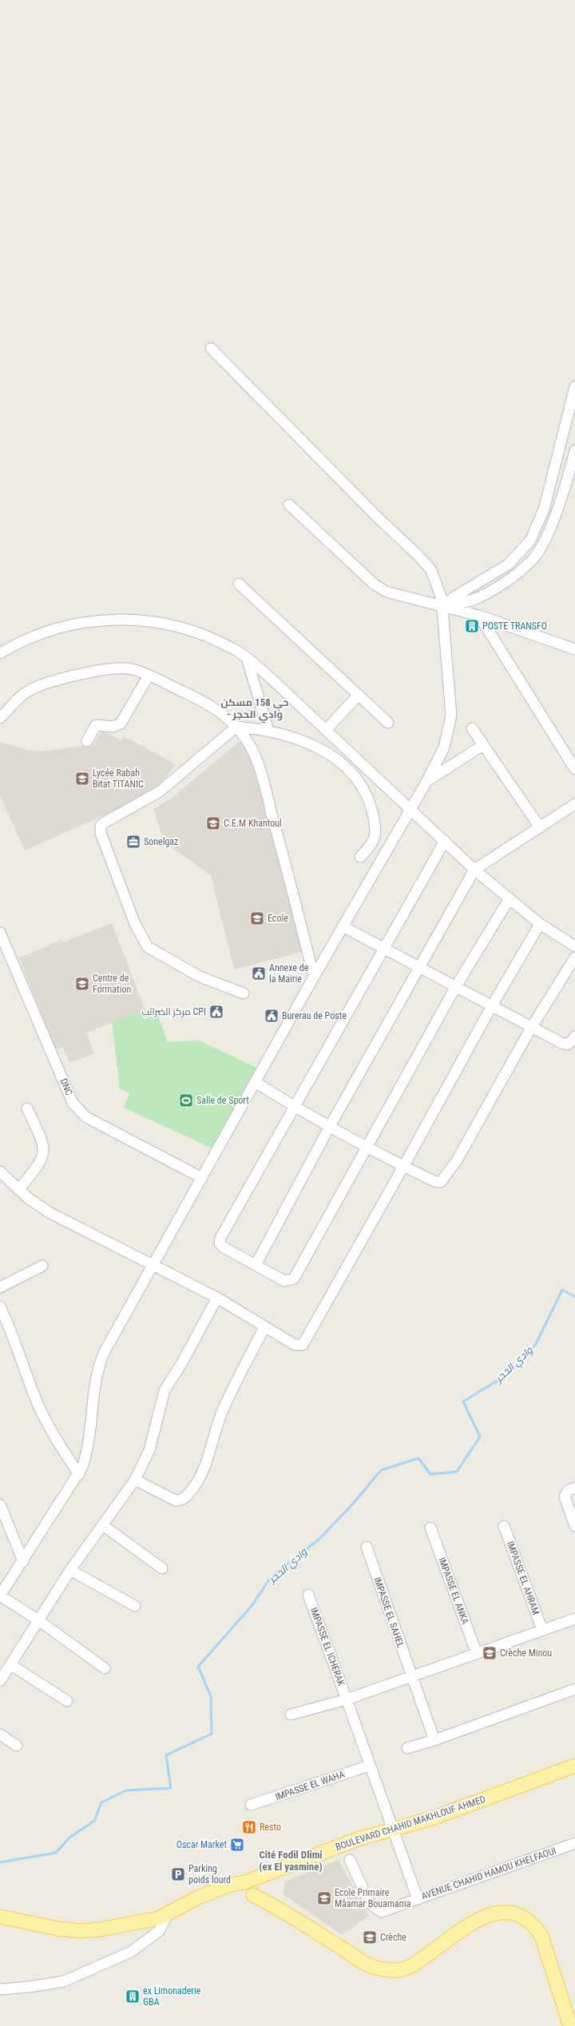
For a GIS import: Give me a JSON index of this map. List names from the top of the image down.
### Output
{
  "streets": {
    "main road": ["BOULEVARD CHAHID MAKHLOUF AHMED"],
    "street": [
      "DNC",
      "IMPASSE EL AHRAM",
      "IMPASSE EL ANKA",
      "IMPASSE EL SAHEL",
      "IMPASSE EL ICHERAK",
      "IMPASSE EL WAHA",
      "AVENUE CHAHID HAMOU KHELFAOUI"
    ]
  },
  "crossings": [
    ["IMPASSE EL ICHERAK", "IMPASSE EL WAHA"],
    ["IMPASSE EL ICHERAK", "AVENUE CHAHID HAMOU KHELFAOUI"],
    ["IMPASSE EL WAHA", "AVENUE CHAHID HAMOU KHELFAOUI"],
    ["BOULEVARD CHAHID MAKHLOUF AHMED", "AVENUE CHAHID HAMOU KHELFAOUI"]
  ],
  "districts": ["حي 158 مسكن - وادي الحجر", "Cité Fodil Dlimi (ex El yasmine)"],
  "water": ["وادي الحجر"],
  "places": {
    "building": ["POSTE TRANSFO", "ex Limonaderie GBA"],
    "school or university": [
      "Lycée Rabah Bitat TITANIC",
      "C.E.M Khantoul",
      "Ecole",
      "Centre de Formation",
      "Crèche Minou",
      "Ecole Primaire Mâamar Bouamama",
      "Crèche"
    ],
    "office": ["Sonelgaz"],
    "public building": ["Annexe de la Mairie", "مركز الضرائب CPI", "Burerau de Poste"],
    "sports": ["Salle de Sport"],
    "restaurant": ["Resto"],
    "supermarket": ["Oscar Market"],
    "parking": ["Parking poids lourd"]
  }
}
